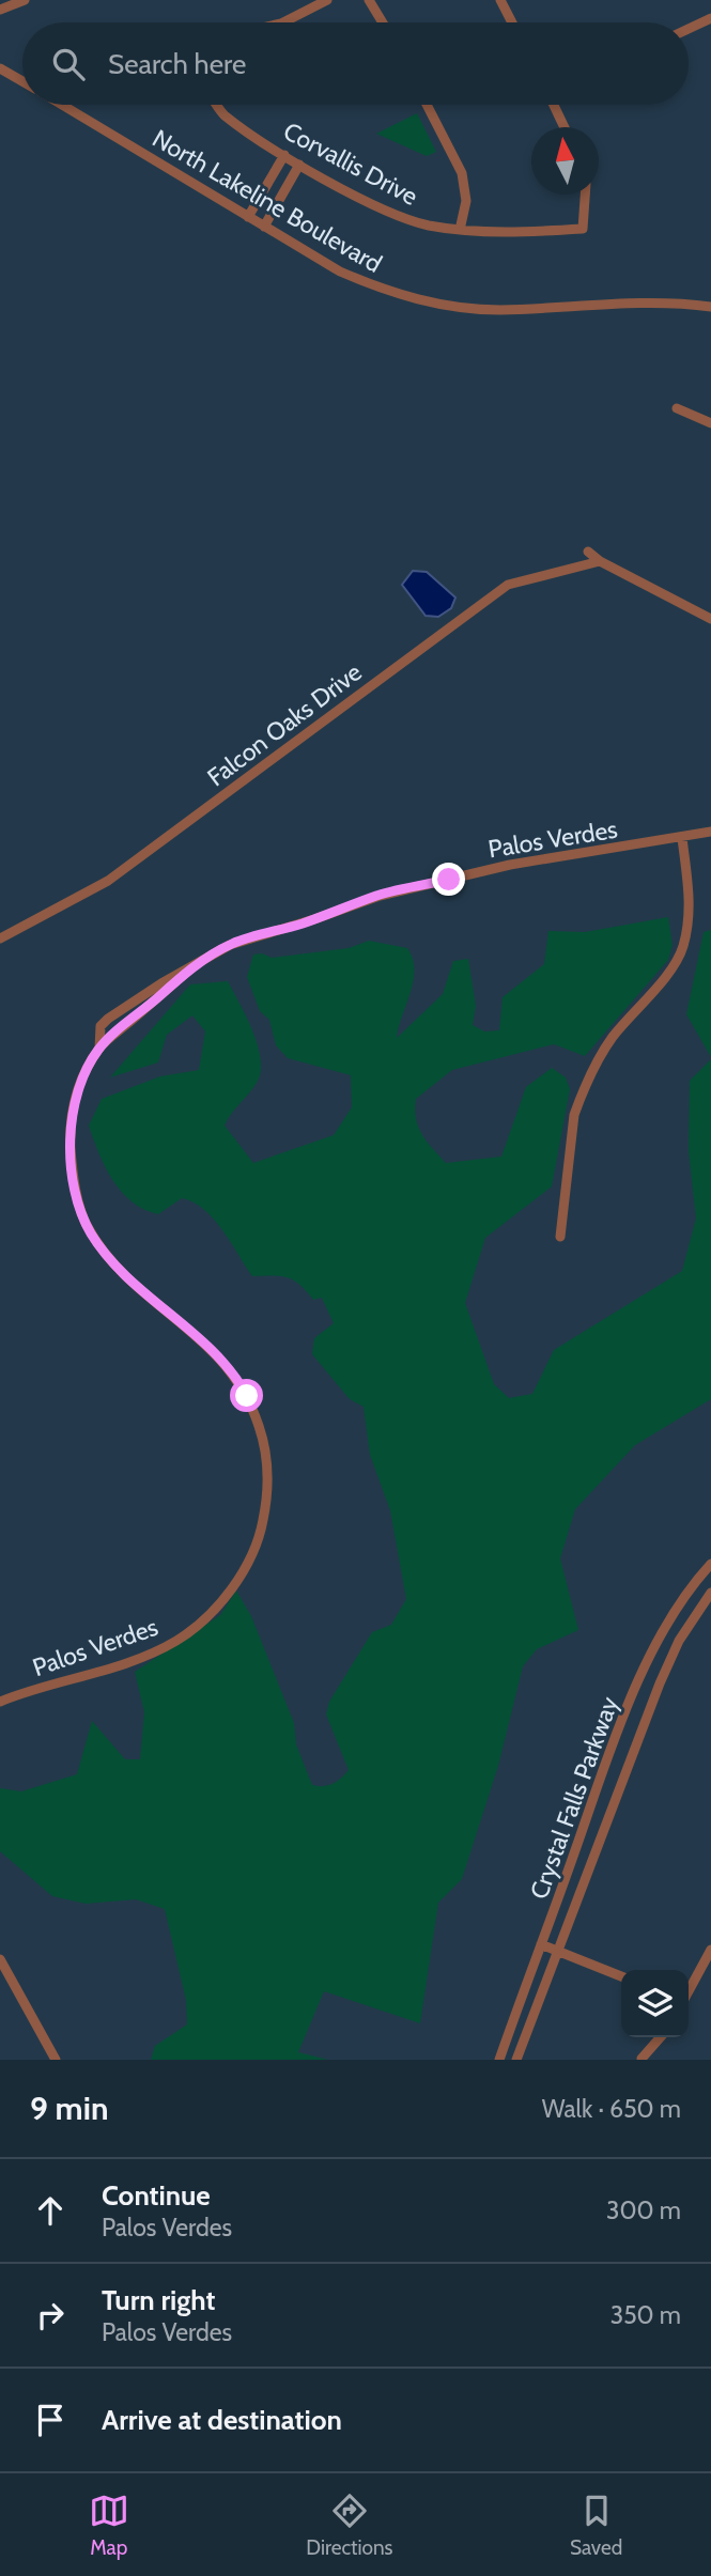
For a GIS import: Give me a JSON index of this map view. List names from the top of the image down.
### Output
{
  "streets": {
    "street": [
      "Corvallis Drive",
      "North Lakeline Boulevard",
      "Falcon Oaks Drive",
      "Palos Verdes",
      "Crystal Falls Parkway"
    ]
  },
  "north": "top",
  "page": {
    "search": "Search here",
    "heading": ["9 min", "Walk · 650 m"],
    "list": [
      ["Continue", "Palos Verdes", "300 m"],
      ["Turn right", "Palos Verdes", "350 m"],
      "Arrive at destination"
    ],
    "nav": ["Map", "Directions", "Saved"]
  }
}
